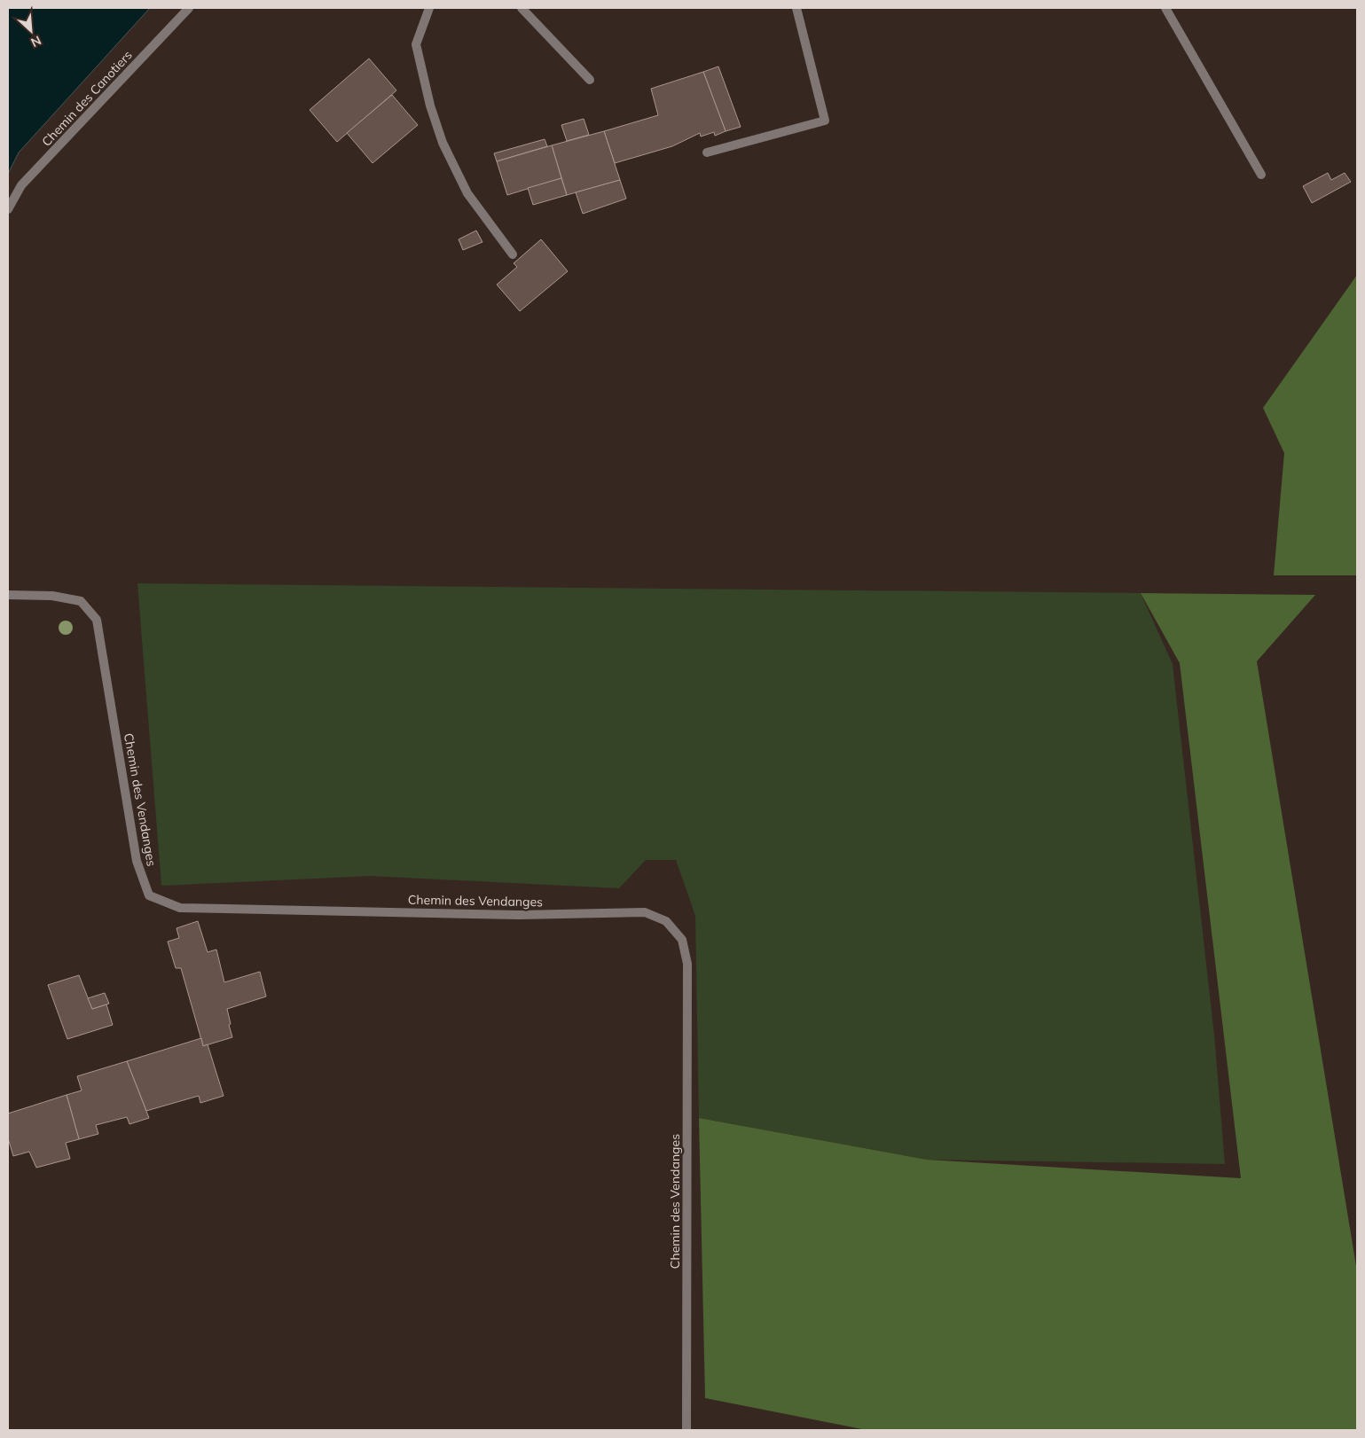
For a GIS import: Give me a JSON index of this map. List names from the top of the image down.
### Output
{
  "streets": {
    "street": ["Chemin des Canotiers", "Chemin des Vendanges"]
  },
  "north": "bottom right"
}
